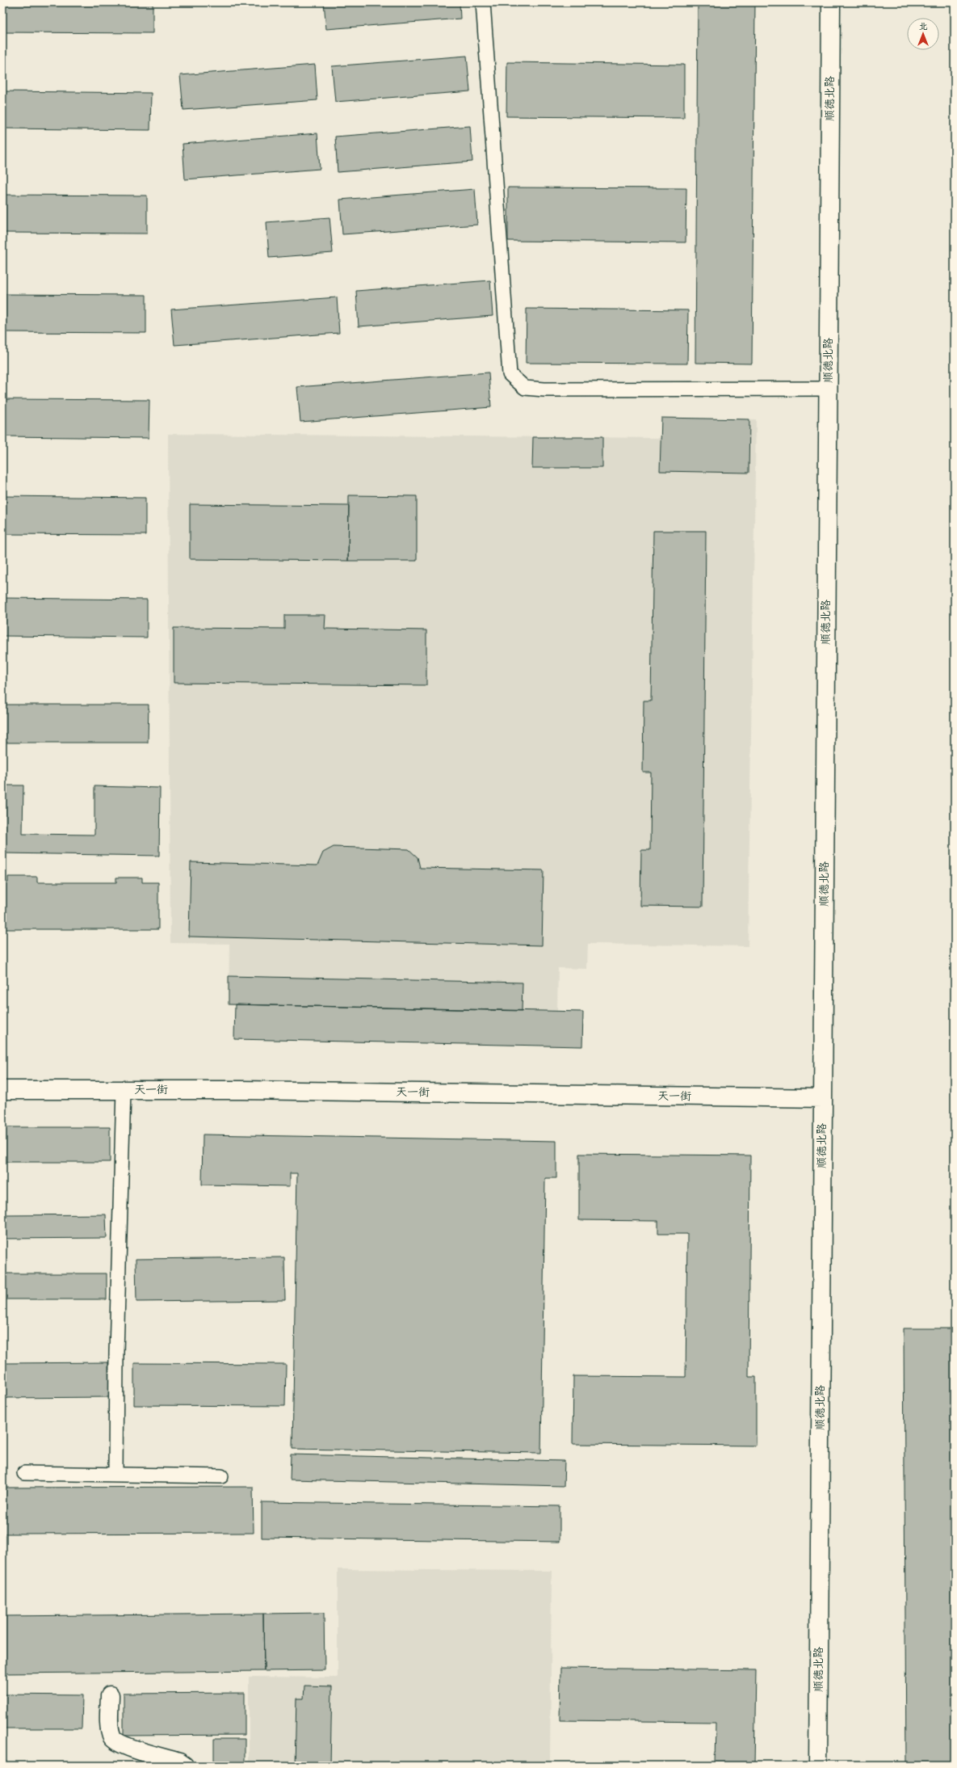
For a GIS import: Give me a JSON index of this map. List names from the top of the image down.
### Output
{
  "streets": {
    "street": ["顺德北路", "天一街"]
  },
  "crossings": [
    ["顺德北路", "天一街"]
  ],
  "north": "top"
}
